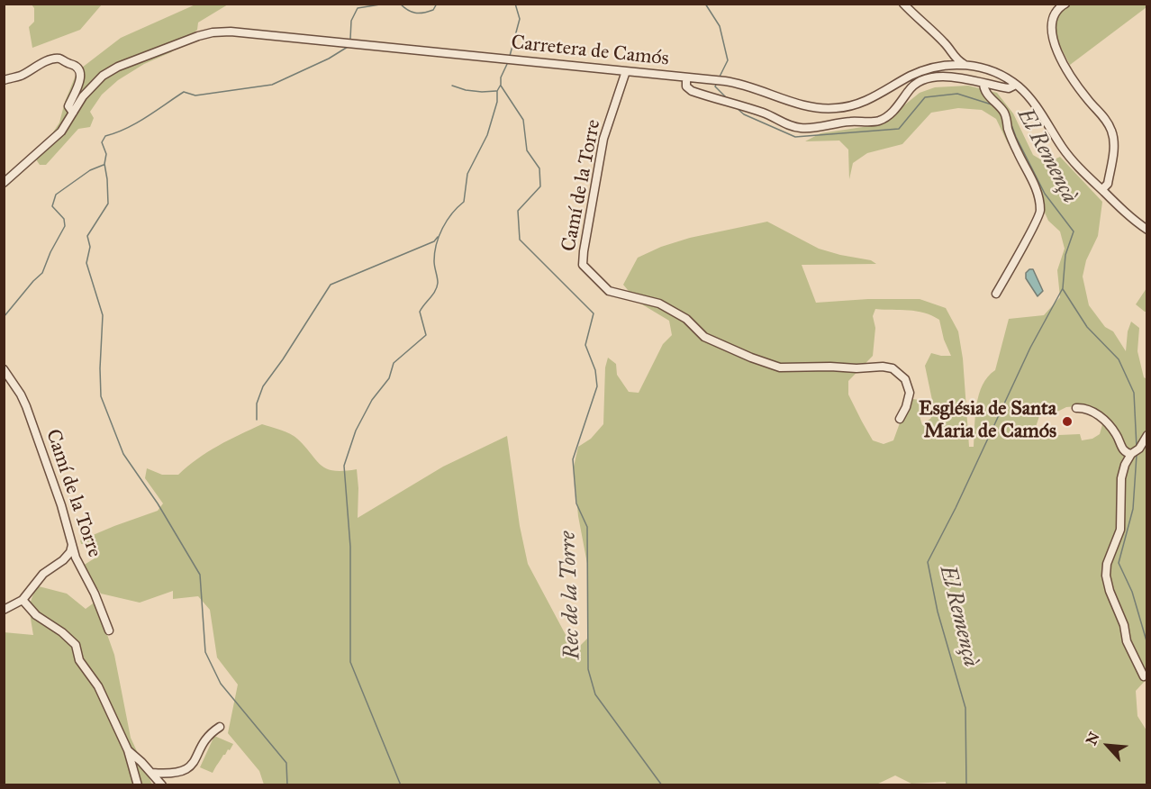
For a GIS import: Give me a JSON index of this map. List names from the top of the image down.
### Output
{
  "streets": {
    "street": ["Carretera de Camós", "Camí de la Torre"]
  },
  "crossings": [
    ["Carretera de Camós", "Camí de la Torre"]
  ],
  "water": ["El Remençà", "Rec de la Torre"],
  "places": ["Església de Santa Maria de Camós"],
  "north": "top left"
}
